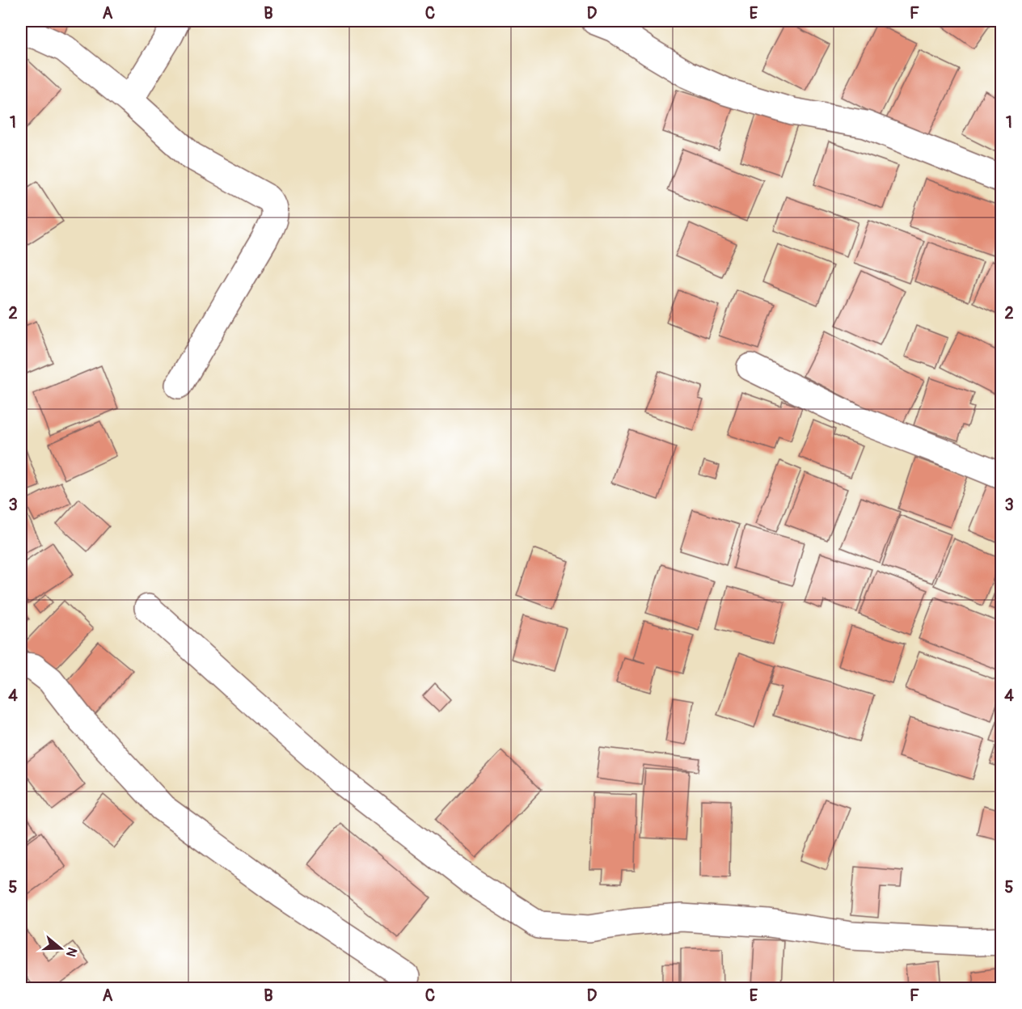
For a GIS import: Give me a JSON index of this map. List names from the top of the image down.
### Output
{
  "north": "right",
  "grid": {
    "columns": [
      "A",
      "B",
      "C",
      "D",
      "E",
      "F"
    ],
    "rows": [
      "1",
      "2",
      "3",
      "4",
      "5"
    ]
  }
}
